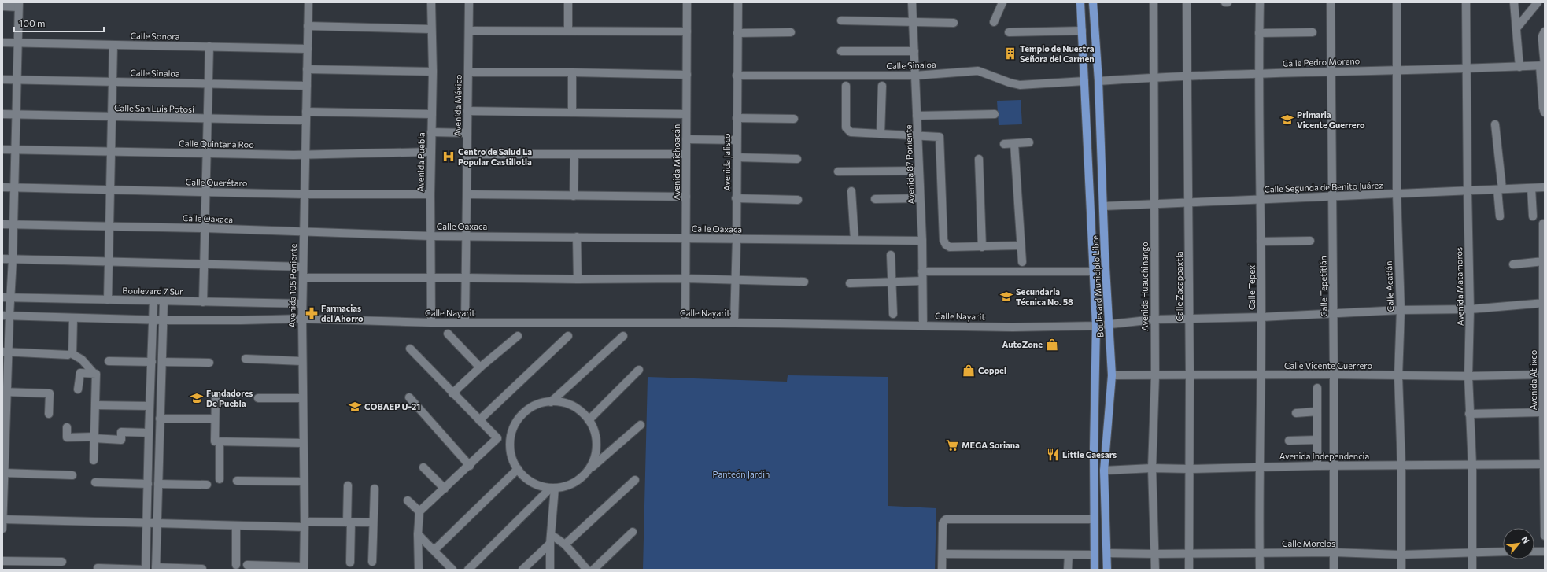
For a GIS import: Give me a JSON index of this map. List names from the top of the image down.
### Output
{
  "streets": {
    "main road": ["Boulevard Municipio Libre"],
    "street": [
      "Calle Sonora",
      "Calle Pedro Moreno",
      "Calle Sinaloa",
      "Avenida México",
      "Calle San Luis Potosí",
      "Calle Quintana Roo",
      "Avenida Puebla",
      "Avenida Michoacán",
      "Avenida Jalisco",
      "Avenida 87 Poniente",
      "Calle Querétaro",
      "Calle Segunda de Benito Juárez",
      "Calle Oaxaca",
      "Avenida 105 Poniente",
      "Avenida Huauchinango",
      "Calle Zacapoaxtla",
      "Calle Tepexi",
      "Calle Tepetitlán",
      "Calle Acatlán",
      "Avenida Matamoros",
      "Boulevard 7 Sur",
      "Calle Nayarit",
      "Calle Vicente Guerrero",
      "Avenida Atlixco",
      "Avenida Independencia",
      "Calle Morelos"
    ]
  },
  "crossings": [
    ["Calle Sonora", "Avenida 105 Poniente"],
    ["Calle Pedro Moreno", "Boulevard Municipio Libre"],
    ["Calle Pedro Moreno", "Avenida Huauchinango"],
    ["Calle Pedro Moreno", "Calle Zacapoaxtla"],
    ["Calle Pedro Moreno", "Calle Tepexi"],
    ["Calle Pedro Moreno", "Calle Tepetitlán"],
    ["Calle Pedro Moreno", "Calle Acatlán"],
    ["Calle Pedro Moreno", "Avenida Matamoros"],
    ["Calle Sinaloa", "Avenida Jalisco"],
    ["Calle Sinaloa", "Avenida 87 Poniente"],
    ["Calle Sinaloa", "Avenida 105 Poniente"],
    ["Calle Sinaloa", "Boulevard Municipio Libre"],
    ["Avenida México", "Calle Oaxaca"],
    ["Avenida México", "Calle Nayarit"],
    ["Calle San Luis Potosí", "Avenida 105 Poniente"],
    ["Calle Quintana Roo", "Avenida Puebla"],
    ["Calle Quintana Roo", "Avenida 105 Poniente"],
    ["Avenida Puebla", "Calle Querétaro"],
    ["Avenida Puebla", "Calle Oaxaca"],
    ["Avenida Puebla", "Calle Nayarit"],
    ["Avenida Michoacán", "Calle Oaxaca"],
    ["Avenida Michoacán", "Calle Nayarit"],
    ["Avenida Jalisco", "Calle Oaxaca"],
    ["Avenida Jalisco", "Calle Nayarit"],
    ["Avenida 87 Poniente", "Calle Oaxaca"],
    ["Avenida 87 Poniente", "Calle Nayarit"],
    ["Calle Querétaro", "Avenida 105 Poniente"],
    ["Calle Segunda de Benito Juárez", "Boulevard Municipio Libre"],
    ["Calle Segunda de Benito Juárez", "Avenida Huauchinango"],
    ["Calle Segunda de Benito Juárez", "Calle Zacapoaxtla"],
    ["Calle Segunda de Benito Juárez", "Calle Tepexi"],
    ["Calle Segunda de Benito Juárez", "Calle Tepetitlán"],
    ["Calle Segunda de Benito Juárez", "Calle Acatlán"],
    ["Calle Segunda de Benito Juárez", "Avenida Matamoros"],
    ["Calle Oaxaca", "Avenida 105 Poniente"],
    ["Avenida 105 Poniente", "Boulevard 7 Sur"],
    ["Avenida 105 Poniente", "Calle Nayarit"],
    ["Boulevard Municipio Libre", "Calle Nayarit"],
    ["Boulevard Municipio Libre", "Calle Vicente Guerrero"],
    ["Boulevard Municipio Libre", "Avenida Independencia"],
    ["Boulevard Municipio Libre", "Calle Morelos"],
    ["Avenida Huauchinango", "Calle Nayarit"],
    ["Avenida Huauchinango", "Calle Vicente Guerrero"],
    ["Avenida Huauchinango", "Avenida Independencia"],
    ["Avenida Huauchinango", "Calle Morelos"],
    ["Calle Zacapoaxtla", "Calle Nayarit"],
    ["Calle Zacapoaxtla", "Calle Vicente Guerrero"],
    ["Calle Zacapoaxtla", "Avenida Independencia"],
    ["Calle Zacapoaxtla", "Calle Morelos"],
    ["Calle Tepexi", "Calle Nayarit"],
    ["Calle Tepexi", "Calle Vicente Guerrero"],
    ["Calle Tepexi", "Avenida Independencia"],
    ["Calle Tepexi", "Calle Morelos"],
    ["Calle Tepetitlán", "Calle Nayarit"],
    ["Calle Tepetitlán", "Calle Vicente Guerrero"],
    ["Calle Tepetitlán", "Avenida Independencia"],
    ["Calle Tepetitlán", "Calle Morelos"],
    ["Calle Acatlán", "Calle Nayarit"],
    ["Calle Acatlán", "Calle Vicente Guerrero"],
    ["Calle Acatlán", "Avenida Independencia"],
    ["Calle Acatlán", "Calle Morelos"],
    ["Avenida Matamoros", "Calle Nayarit"],
    ["Avenida Matamoros", "Calle Vicente Guerrero"],
    ["Avenida Matamoros", "Avenida Independencia"],
    ["Avenida Matamoros", "Calle Morelos"],
    ["Calle Nayarit", "Avenida Atlixco"],
    ["Calle Vicente Guerrero", "Avenida Atlixco"],
    ["Avenida Atlixco", "Avenida Independencia"]
  ],
  "parks": ["Panteón Jardín"],
  "places": {
    "building": ["Templo de Nuestra Señora del Carmen"],
    "school or university": [
      "Primaria Vicente Guerrero",
      "Secundaria Técnica No. 58",
      "Fundadores De Puebla",
      "COBAEP U-21"
    ],
    "hospital": ["Centro de Salud La Popular Castillotla"],
    "pharmacy": ["Farmacias del Ahorro"],
    "shop": ["AutoZone", "Coppel"],
    "supermarket": ["MEGA Soriana"],
    "restaurant": ["Little Caesars"]
  },
  "scale_bar": "100 m",
  "north": "top right"
}
